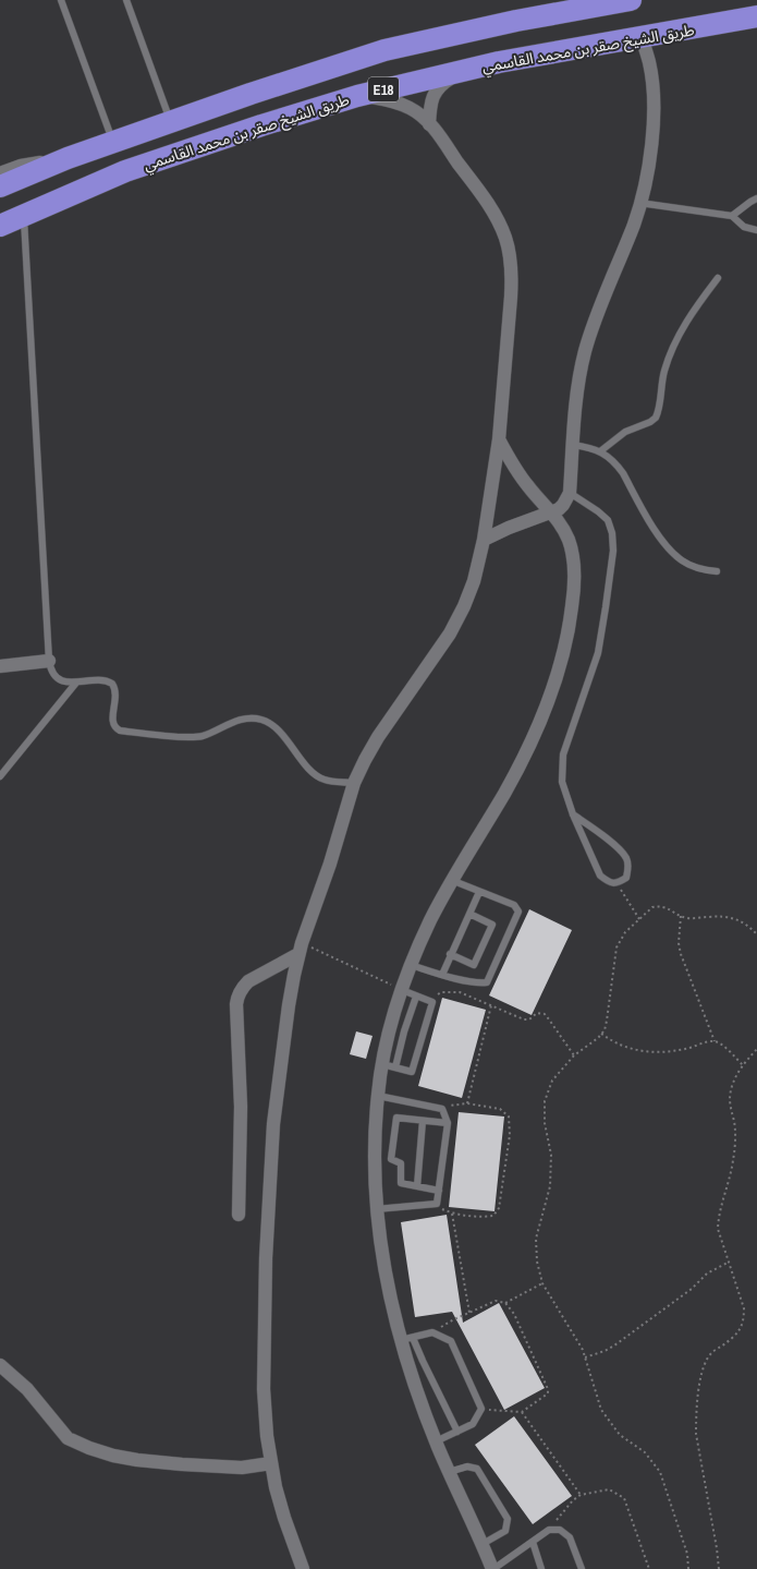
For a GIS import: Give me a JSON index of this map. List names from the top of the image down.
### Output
{
  "streets": {
    "highway": ["طريق الشيخ صقر بن محمد القاسمي", "E18"]
  }
}
